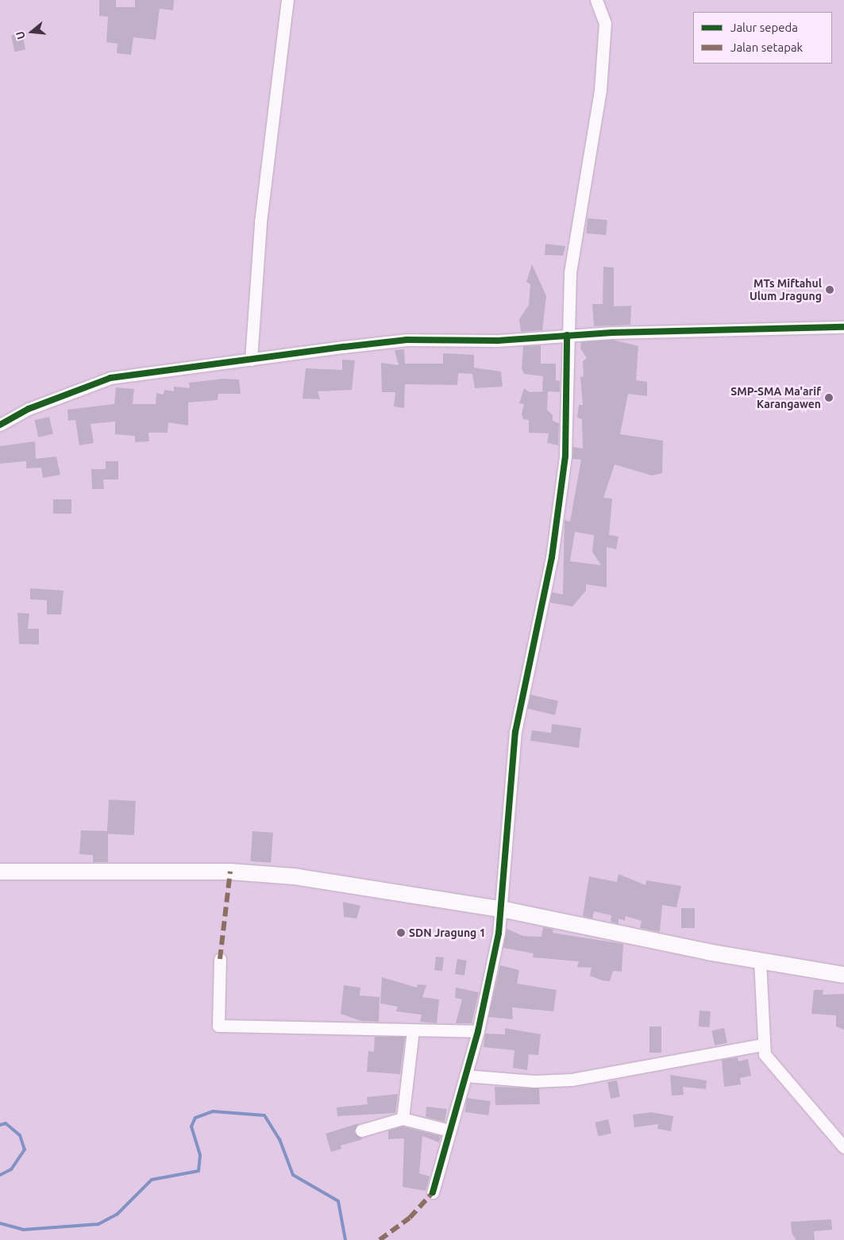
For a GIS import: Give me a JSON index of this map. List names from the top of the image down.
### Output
{
  "places": ["MTs Miftahul Ulum Jragung", "SMP-SMA Ma'arif Karangawen", "SDN Jragung 1"],
  "legend": ["Jalur sepeda", "Jalan setapak"],
  "north": "left"
}
